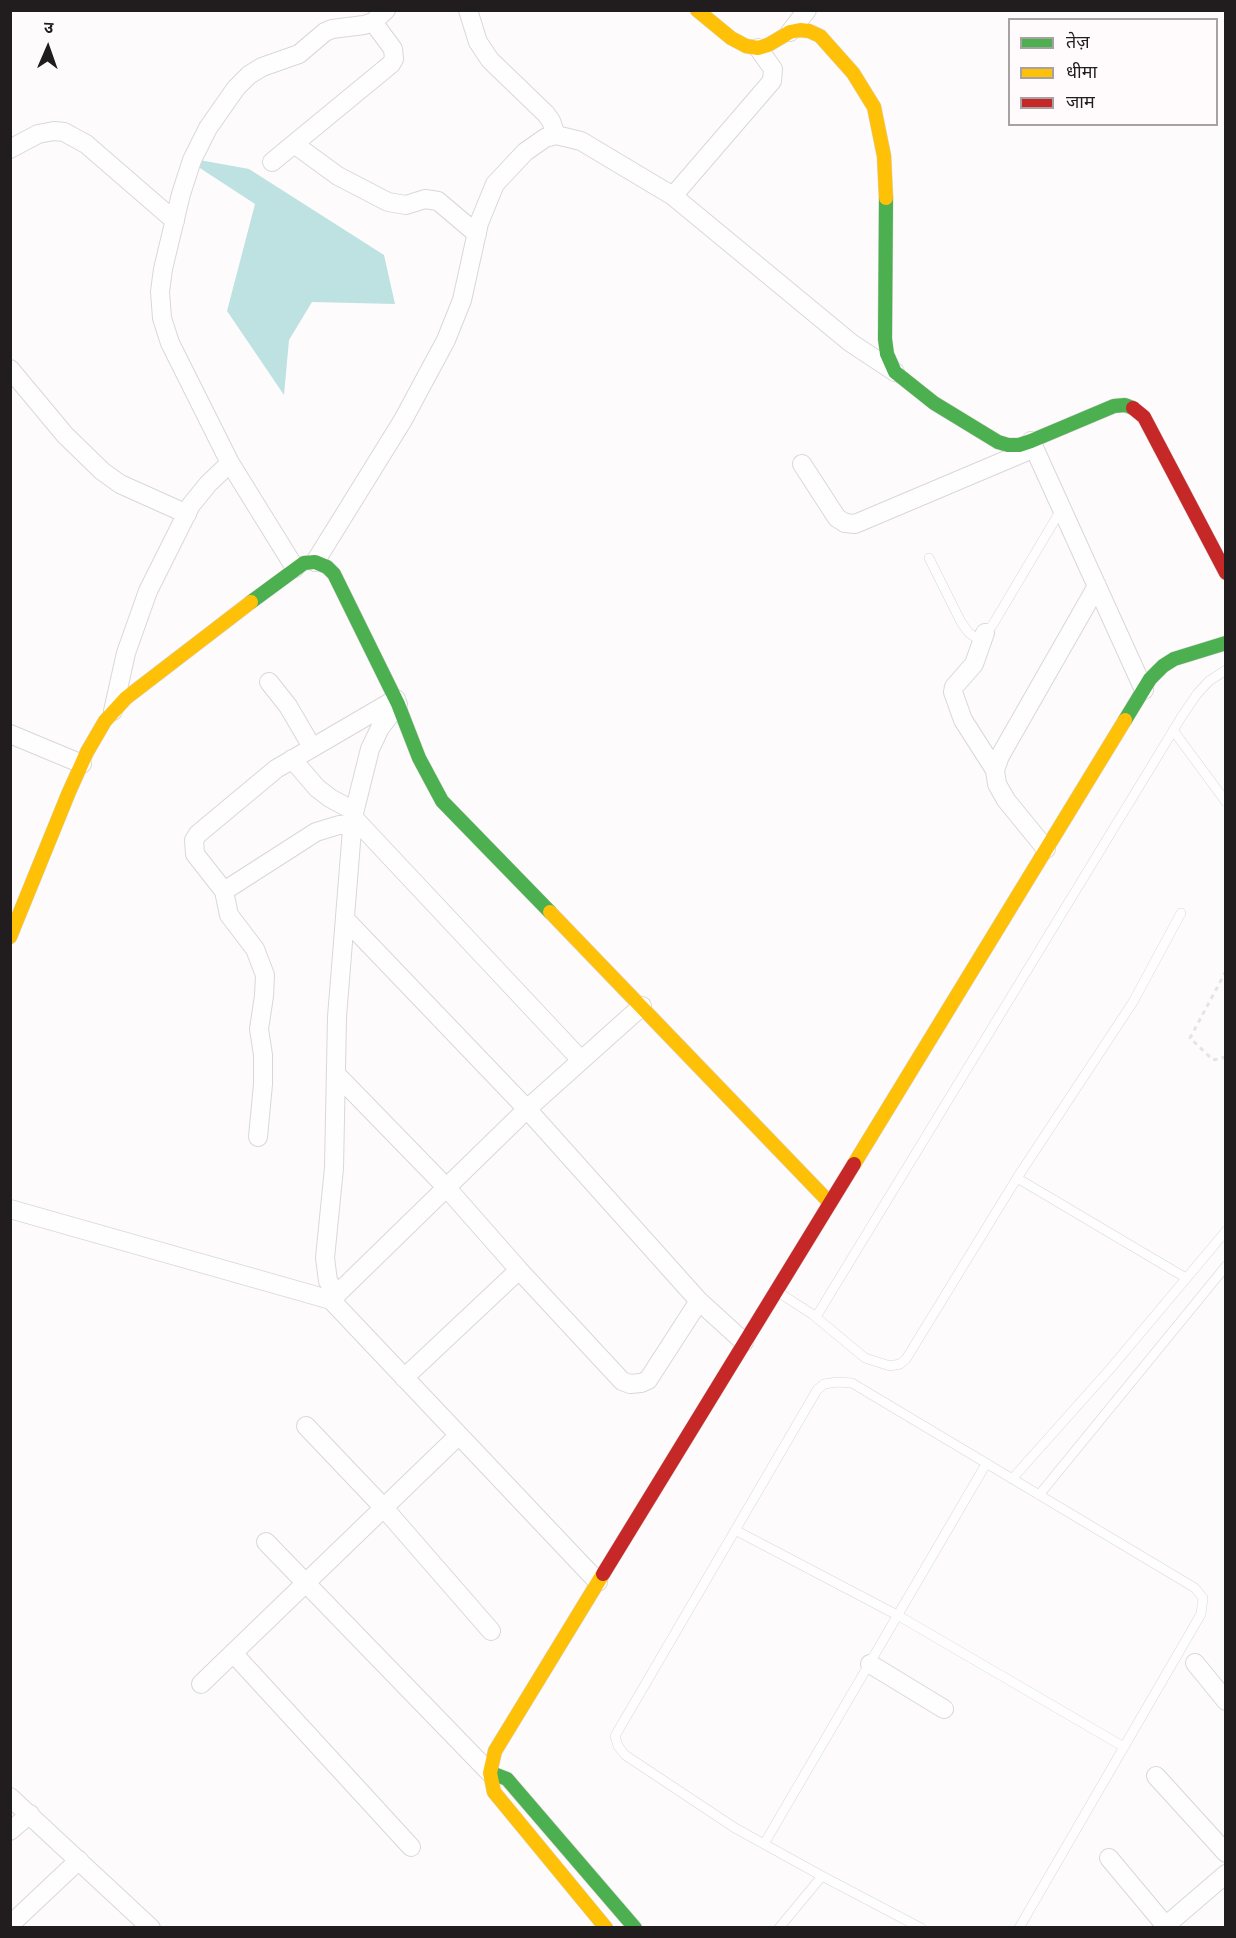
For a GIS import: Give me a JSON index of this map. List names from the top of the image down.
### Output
{
  "legend": ["तेज़", "धीमा", "जाम"],
  "north": "top"
}
